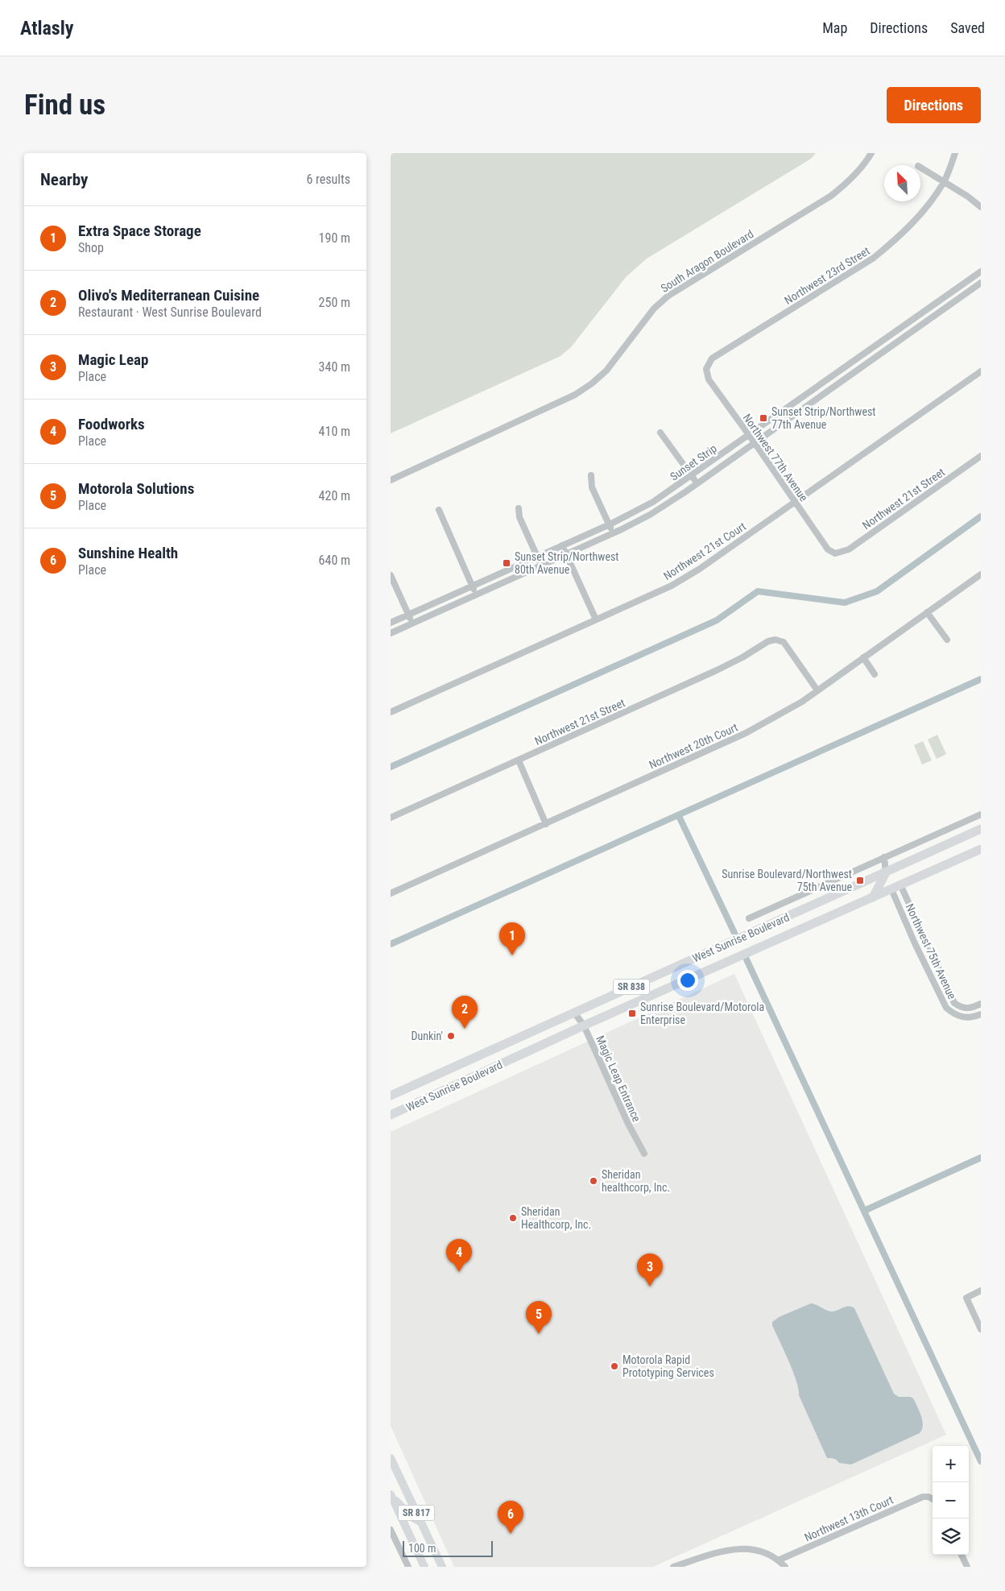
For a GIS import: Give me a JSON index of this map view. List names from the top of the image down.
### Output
{
  "streets": {
    "highway": ["West Sunrise Boulevard", "SR 838"],
    "main road": ["SR 817"],
    "street": [
      "South Aragon Boulevard",
      "Northwest 23rd Street",
      "Northwest 77th Avenue",
      "Sunset Strip",
      "Northwest 21st Street",
      "Northwest 21st Court",
      "Northwest 20th Court",
      "Northwest 75th Avenue",
      "Magic Leap Entrance",
      "Northwest 13th Court"
    ]
  },
  "crossings": [
    ["Northwest 23rd Street", "Northwest 77th Avenue"],
    ["Northwest 77th Avenue", "Sunset Strip"],
    ["Northwest 77th Avenue", "Northwest 21st Street"],
    ["Northwest 77th Avenue", "Northwest 21st Court"],
    ["Northwest 21st Street", "Northwest 20th Court"],
    ["West Sunrise Boulevard", "Northwest 75th Avenue"],
    ["West Sunrise Boulevard", "Magic Leap Entrance"]
  ],
  "places": {
    "transit": [
      "Sunset Strip/Northwest 77th Avenue",
      "Sunset Strip/Northwest 80th Avenue",
      "Sunrise Boulevard/Northwest 75th Avenue",
      "Sunrise Boulevard/Motorola Enterprise"
    ],
    "other": [
      "Dunkin'",
      "Sheridan healthcorp, Inc.",
      "Sheridan Healthcorp, Inc.",
      "Motorola Rapid Prototyping Services"
    ]
  },
  "scale_bar": "100 m",
  "north": "top left",
  "page": {
    "header": "Atlasly",
    "nav": ["Map", "Directions", "Saved"],
    "buttons": "Directions",
    "title": "Find us",
    "heading": ["Nearby", "6 results"],
    "list": [
      {
        "mark": "1",
        "name": "Extra Space Storage",
        "note": "Shop",
        "value": "190 m"
      },
      {
        "mark": "2",
        "name": "Olivo's Mediterranean Cuisine",
        "note": "Restaurant · West Sunrise Boulevard",
        "value": "250 m"
      },
      {
        "mark": "3",
        "name": "Magic Leap",
        "note": "Place",
        "value": "340 m"
      },
      {
        "mark": "4",
        "name": "Foodworks",
        "note": "Place",
        "value": "410 m"
      },
      {
        "mark": "5",
        "name": "Motorola Solutions",
        "note": "Place",
        "value": "420 m"
      },
      {
        "mark": "6",
        "name": "Sunshine Health",
        "note": "Place",
        "value": "640 m"
      }
    ],
    "pins": [
      "1",
      "2",
      "4",
      "3",
      "5",
      "6"
    ],
    "map_buttons": ["+", "−"],
    "scale": "100 m"
  }
}
